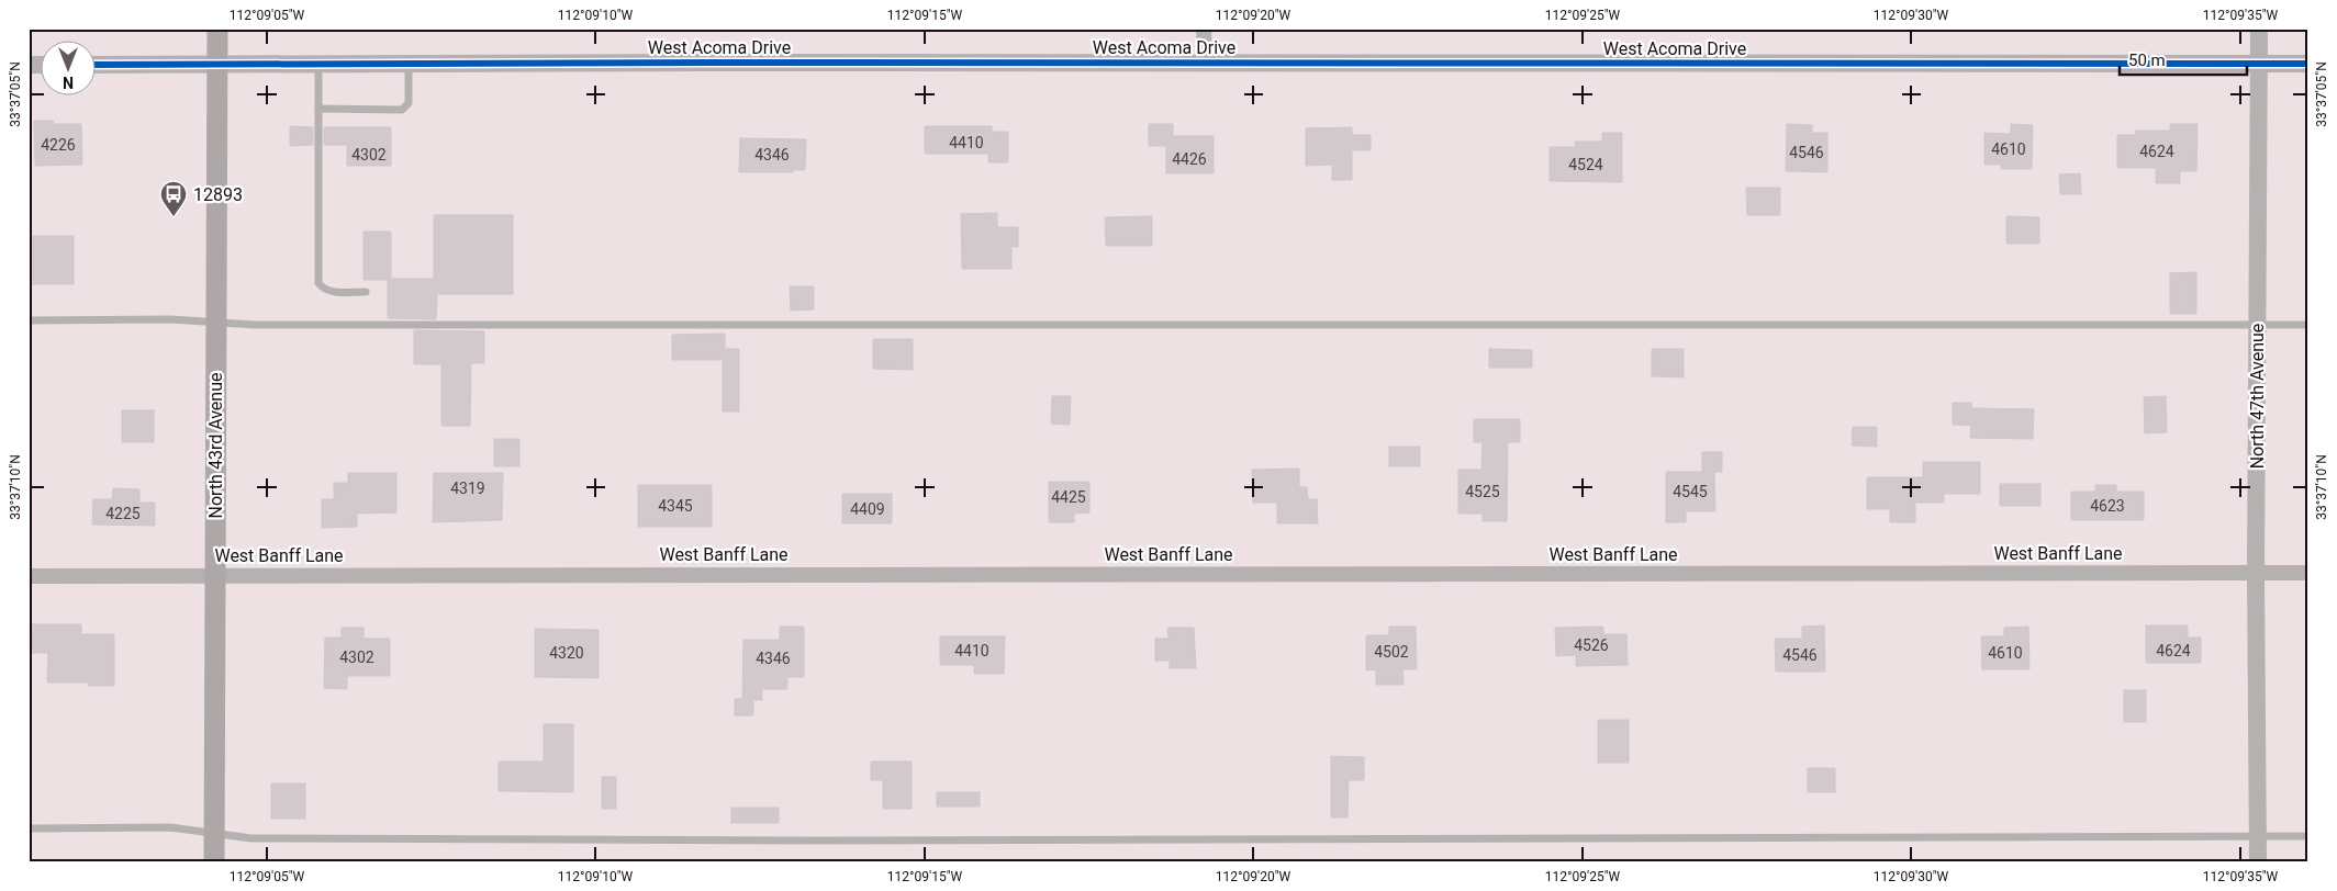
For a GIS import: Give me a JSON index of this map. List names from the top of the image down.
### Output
{
  "streets": {
    "main road": ["North 43rd Avenue"],
    "street": ["West Acoma Drive", "North 47th Avenue", "West Banff Lane"]
  },
  "crossings": [
    ["West Acoma Drive", "North 47th Avenue"],
    ["West Acoma Drive", "North 43rd Avenue"],
    ["North 47th Avenue", "West Banff Lane"],
    ["North 43rd Avenue", "West Banff Lane"]
  ],
  "places": {
    "bus stop": ["12893"]
  },
  "house_numbers": [
    "4410",
    "4226",
    "4610",
    "4624",
    "4546",
    "4302",
    "4346",
    "4426",
    "4524",
    "4319",
    "4525",
    "4545",
    "4425",
    "4345",
    "4623",
    "4409",
    "4225",
    "4526",
    "4410",
    "4624",
    "4502",
    "4320",
    "4610",
    "4546",
    "4302",
    "4346"
  ],
  "scale_bar": "50 m",
  "north": "bottom",
  "coordinates": [
    "112°09'05\"W",
    "112°09'10\"W",
    "112°09'15\"W",
    "112°09'20\"W",
    "112°09'25\"W",
    "112°09'30\"W",
    "112°09'35\"W",
    "33°37'05\"N",
    "33°37'10\"N"
  ]
}
